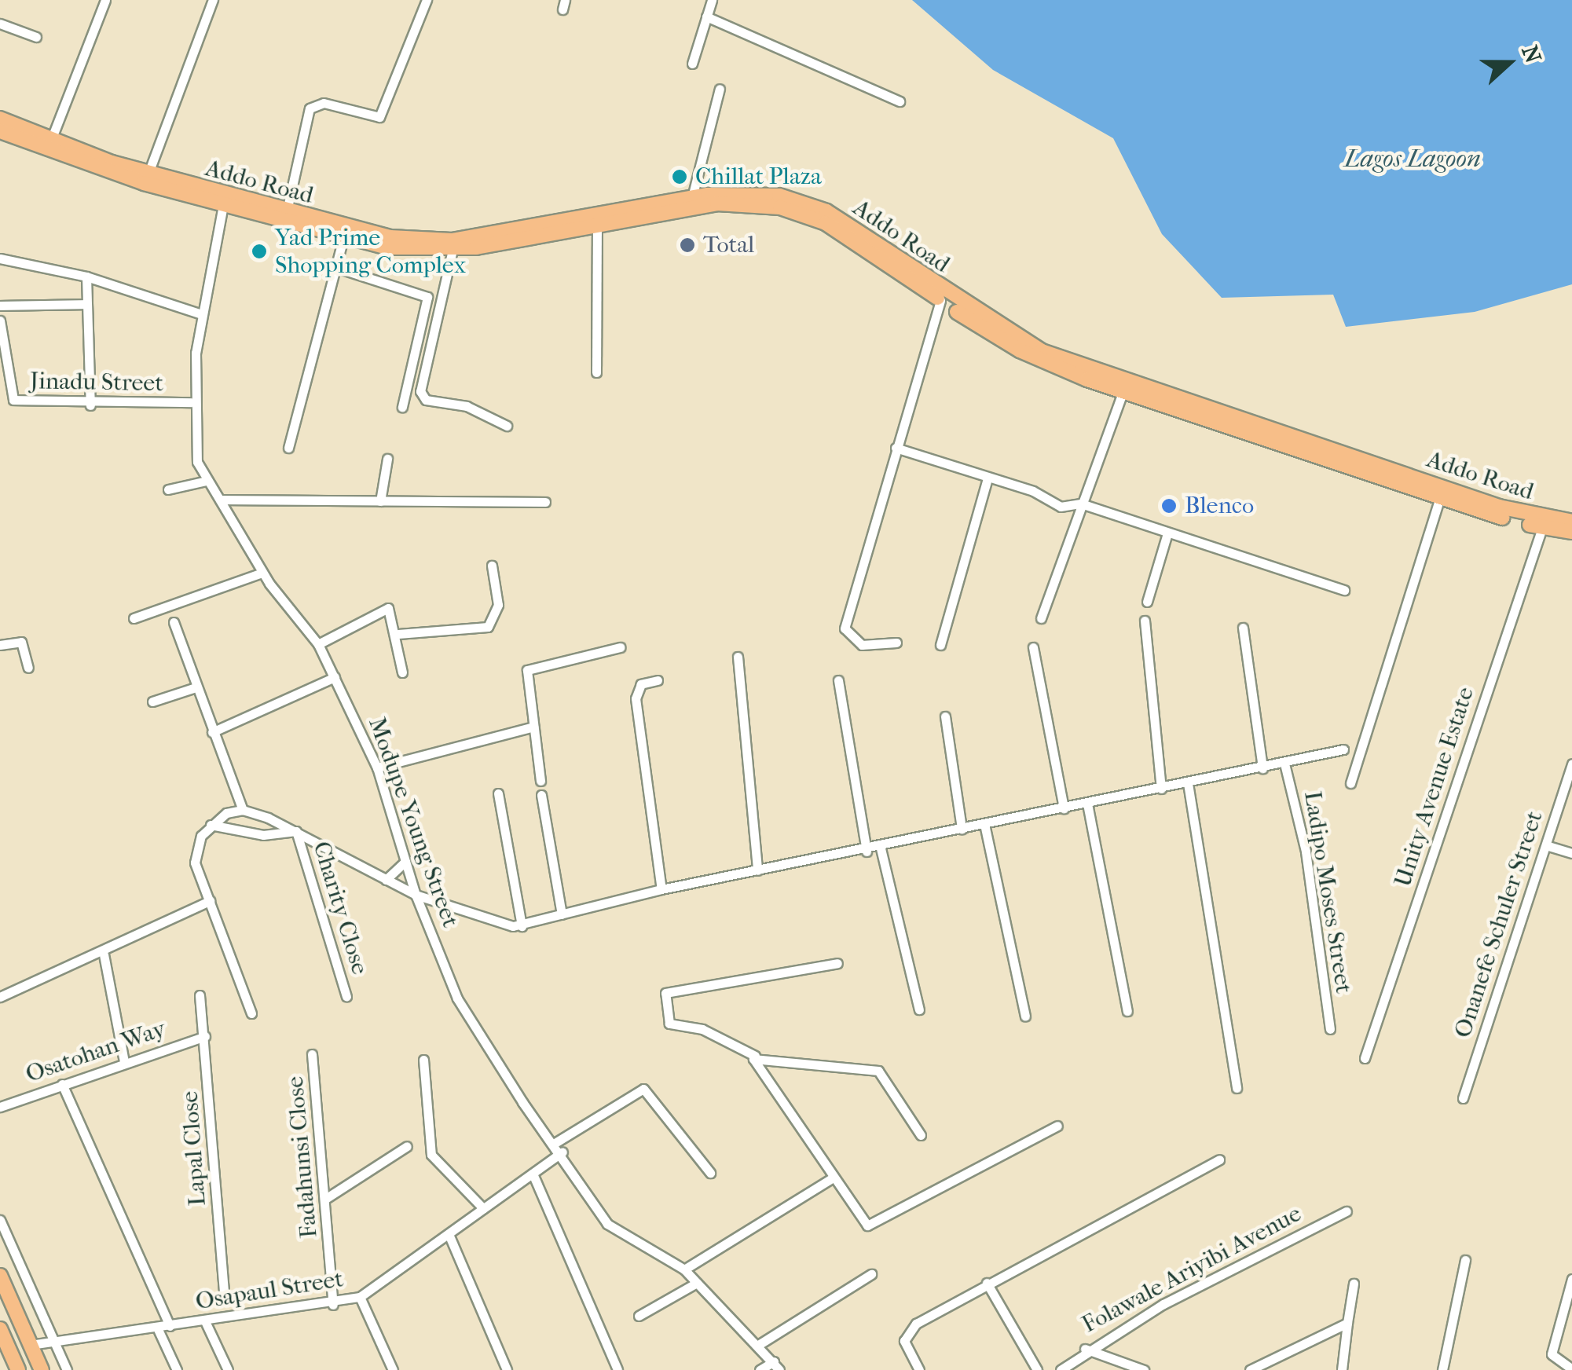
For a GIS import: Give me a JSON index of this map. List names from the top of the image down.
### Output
{
  "streets": {
    "main road": ["Addo Road"],
    "street": [
      "Jinadu Street",
      "Unity Avenue Estate",
      "Modupe Young Street",
      "Ladipo Moses Street",
      "Charity Close",
      "Onanefe Schuler Street",
      "Osatohan Way",
      "Lapal Close",
      "Fadahunsi Close",
      "Folawale Ariyibi Avenue",
      "Osapaul Street"
    ]
  },
  "crossings": [
    ["Addo Road", "Unity Avenue Estate"],
    ["Addo Road", "Modupe Young Street"],
    ["Jinadu Street", "Modupe Young Street"],
    ["Modupe Young Street", "Osapaul Street"],
    ["Osatohan Way", "Lapal Close"],
    ["Fadahunsi Close", "Osapaul Street"]
  ],
  "water": ["Lagos Lagoon"],
  "places": [
    "Chillat Plaza",
    "Total",
    "Yad Prime Shopping Complex",
    "Blenco"
  ],
  "north": "right"
}
